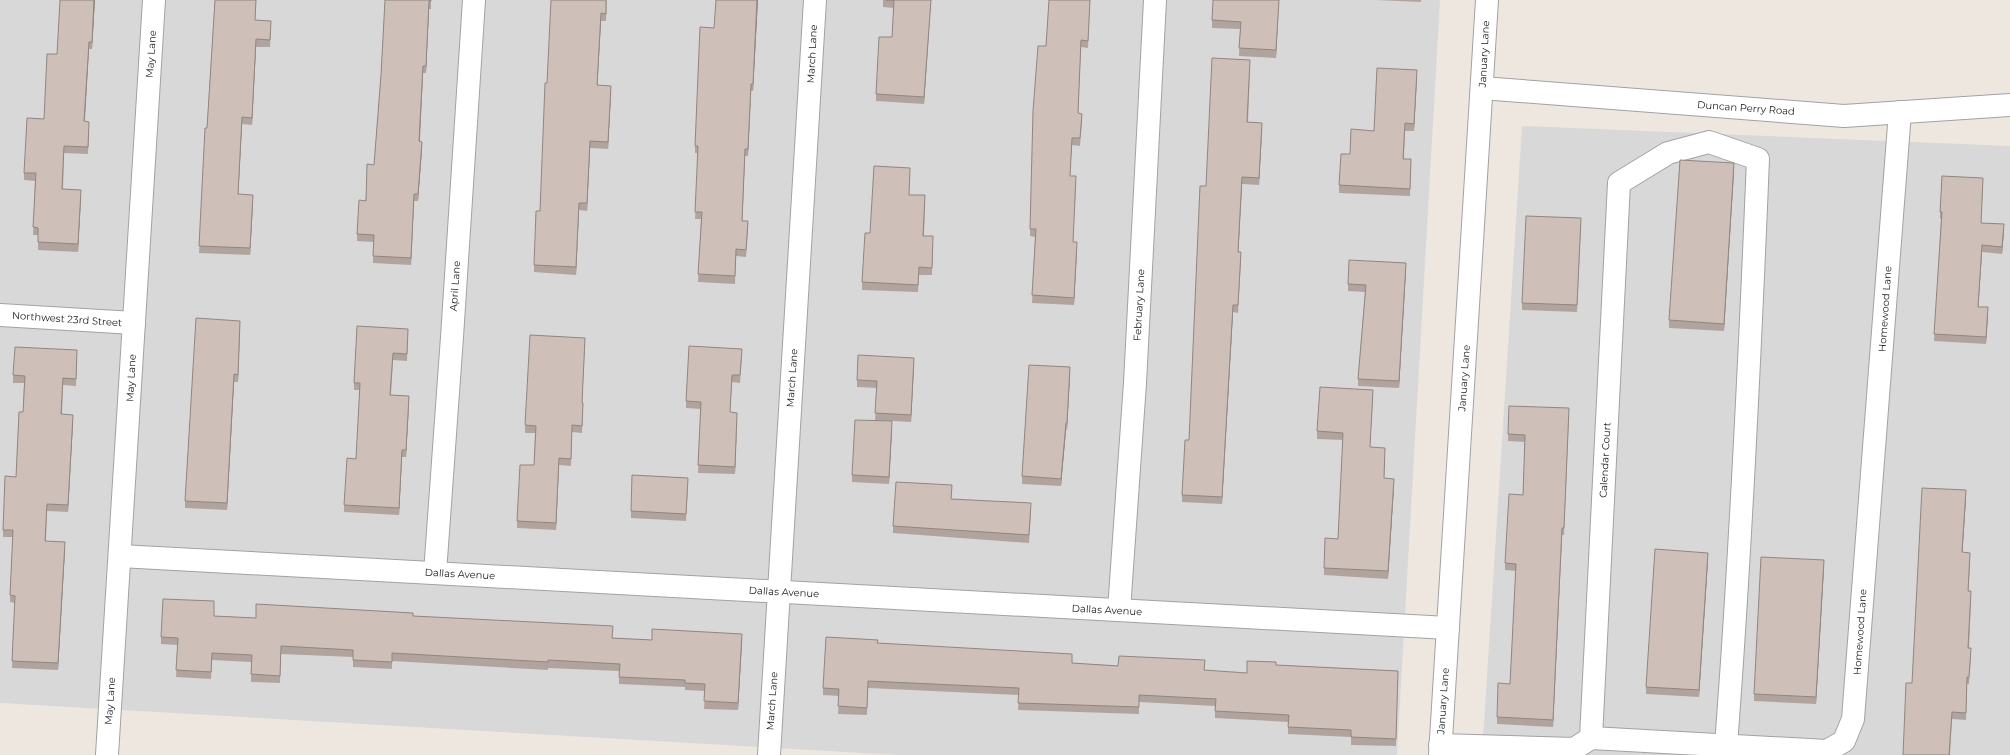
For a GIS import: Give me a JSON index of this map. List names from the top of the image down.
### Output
{
  "streets": {
    "street": [
      "May Lane",
      "March Lane",
      "January Lane",
      "Duncan Perry Road",
      "April Lane",
      "February Lane",
      "Homewood Lane",
      "Northwest 23rd Street",
      "Calendar Court",
      "Dallas Avenue"
    ]
  },
  "crossings": [
    ["May Lane", "Northwest 23rd Street"],
    ["May Lane", "Dallas Avenue"],
    ["March Lane", "Dallas Avenue"],
    ["January Lane", "Duncan Perry Road"],
    ["January Lane", "Dallas Avenue"],
    ["Duncan Perry Road", "Homewood Lane"],
    ["April Lane", "Dallas Avenue"],
    ["February Lane", "Dallas Avenue"],
    ["Homewood Lane", "Calendar Court"]
  ]
}
